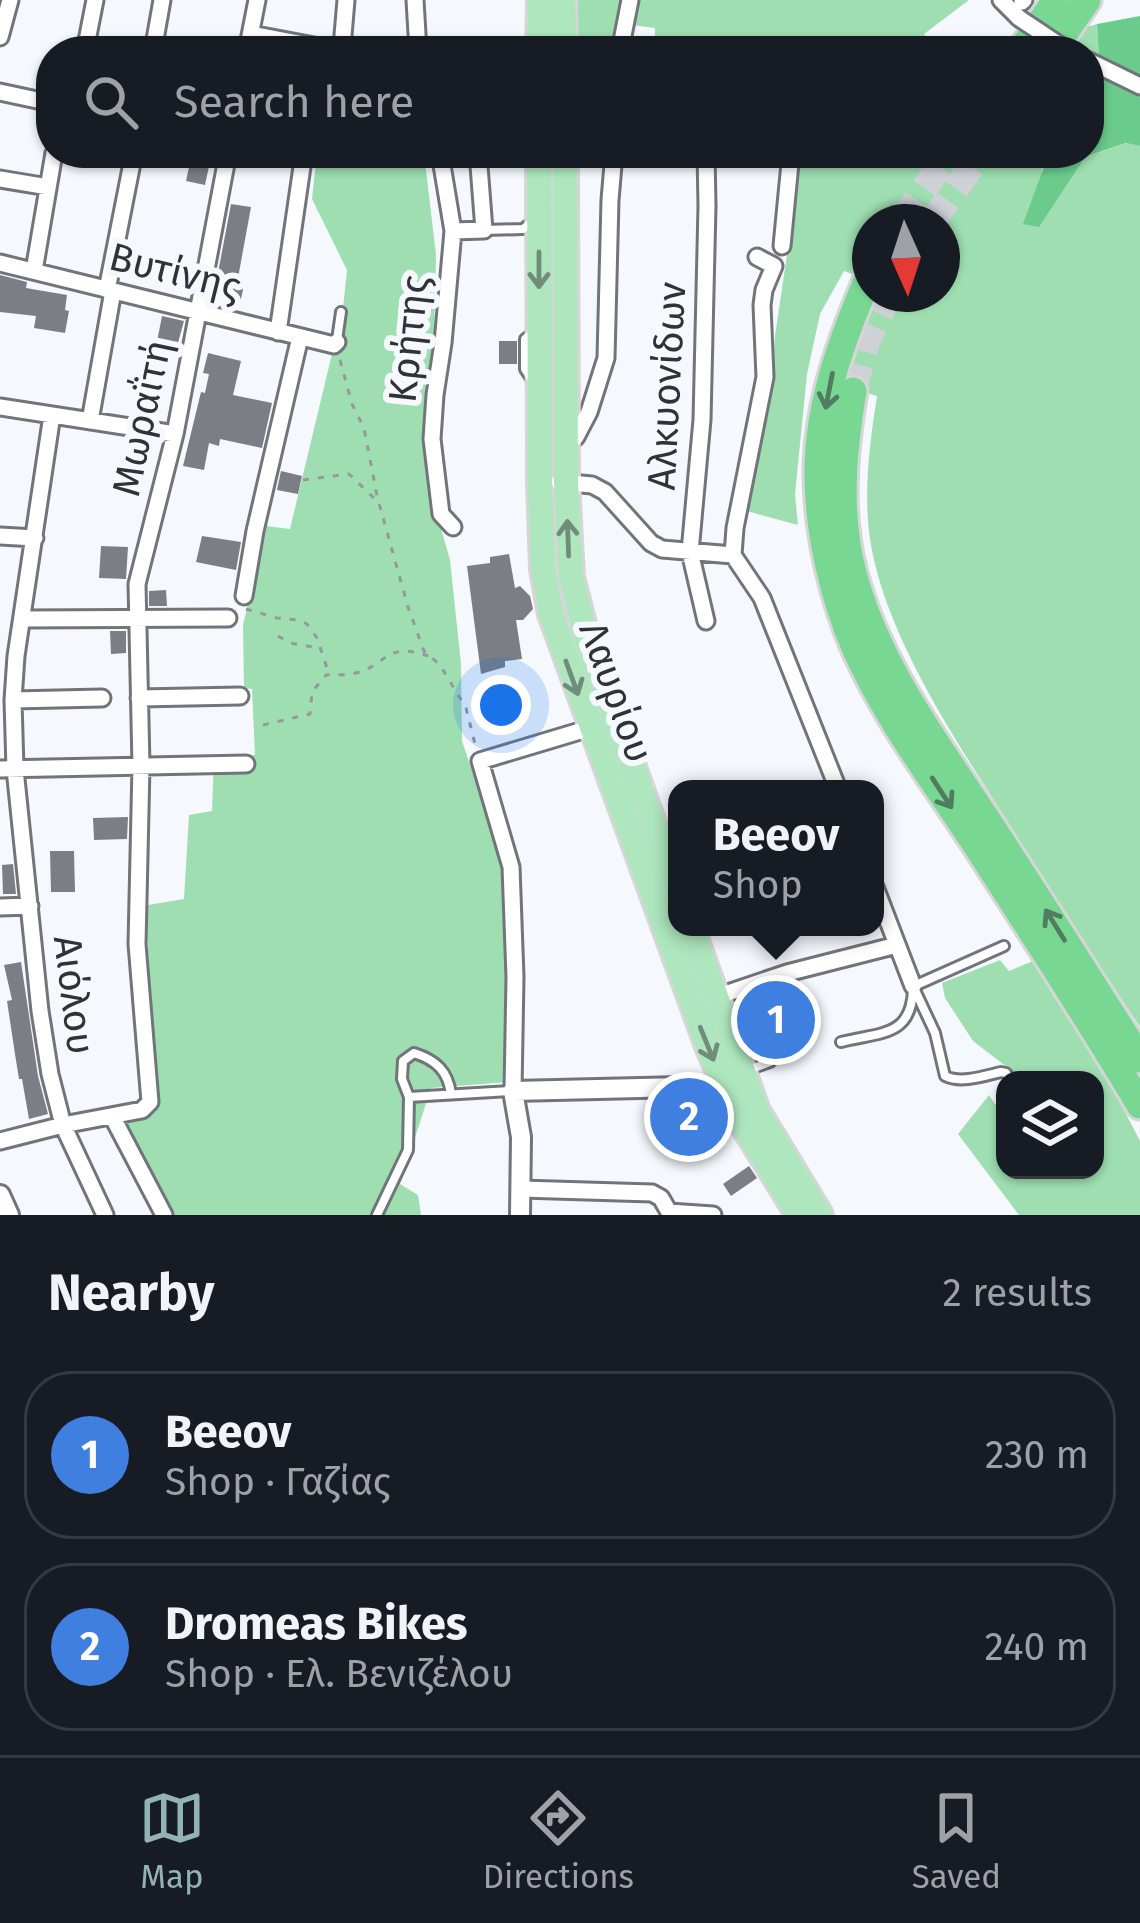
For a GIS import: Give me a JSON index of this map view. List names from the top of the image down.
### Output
{
  "streets": {
    "main road": ["Λαυρίου"],
    "street": [
      "Βυτίνης",
      "Κρήτης",
      "Αλκυονίδων",
      "Μωραΐτή",
      "Αιόλου"
    ]
  },
  "crossings": [
    ["Βυτίνης", "Μωραΐτή"]
  ],
  "north": "bottom",
  "page": {
    "search": "Search here",
    "popup": ["Beeov", "Shop"],
    "pins": ["1", "2"],
    "heading": ["Nearby", "2 results"],
    "list": [
      {
        "mark": "1",
        "name": "Beeov",
        "note": "Shop · Γαζίας",
        "value": "230 m"
      },
      {
        "mark": "2",
        "name": "Dromeas Bikes",
        "note": "Shop · Ελ. Βενιζέλου",
        "value": "240 m"
      }
    ],
    "nav": ["Map", "Directions", "Saved"]
  }
}
